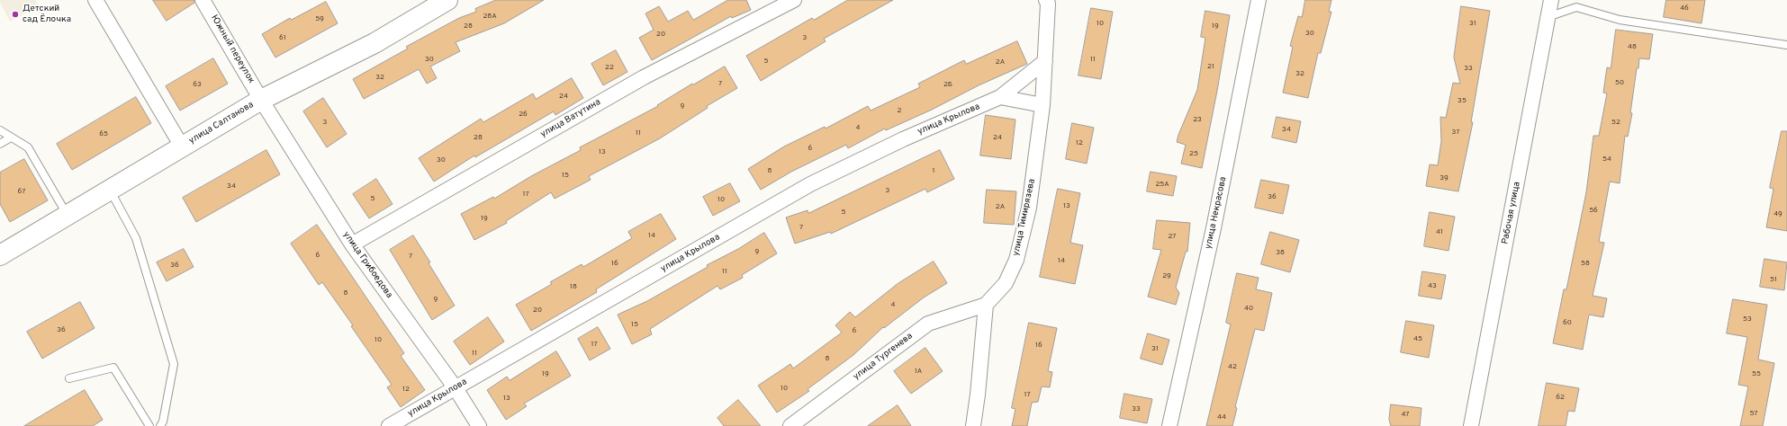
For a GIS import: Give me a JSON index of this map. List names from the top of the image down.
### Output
{
  "streets": {
    "main road": ["улица Салтанова"],
    "street": [
      "Южный переулок",
      "улица Ватутина",
      "улица Крылова",
      "улица Некрасова",
      "Рабочая улица",
      "улица Тимирязева",
      "улица Грибоедова",
      "улица Тургенева"
    ]
  },
  "crossings": [
    ["Южный переулок", "улица Салтанова"],
    ["Южный переулок", "улица Грибоедова"],
    ["улица Ватутина", "улица Грибоедова"],
    ["улица Крылова", "улица Тимирязева"],
    ["улица Крылова", "улица Грибоедова"],
    ["улица Салтанова", "улица Грибоедова"],
    ["улица Тимирязева", "улица Тургенева"]
  ],
  "places": ["Детский сад Ёлочка"],
  "house_numbers": [
    "46",
    "28А",
    "59",
    "10",
    "31",
    "28",
    "19",
    "30",
    "20",
    "61",
    "3",
    "48",
    "30",
    "11",
    "5",
    "2А",
    "21",
    "22",
    "33",
    "32",
    "32",
    "50",
    "7",
    "63",
    "2Б",
    "24",
    "35",
    "9",
    "2",
    "26",
    "23",
    "3",
    "52",
    "4",
    "34",
    "37",
    "11",
    "65",
    "28",
    "24",
    "12",
    "6",
    "13",
    "25",
    "54",
    "30",
    "8",
    "1",
    "15",
    "39",
    "25А",
    "34",
    "3",
    "67",
    "17",
    "36",
    "5",
    "10",
    "13",
    "2А",
    "56",
    "5",
    "49",
    "19",
    "7",
    "41",
    "14",
    "27",
    "9",
    "38",
    "6",
    "7",
    "14",
    "16",
    "58",
    "36",
    "11",
    "29",
    "51",
    "43",
    "18",
    "8",
    "9",
    "4",
    "40",
    "20",
    "53",
    "60",
    "15",
    "36",
    "6",
    "45",
    "10",
    "17",
    "16",
    "31",
    "11",
    "8",
    "42",
    "1А",
    "19",
    "55",
    "10",
    "12",
    "17",
    "62",
    "13",
    "33",
    "57",
    "47",
    "44"
  ]
}
